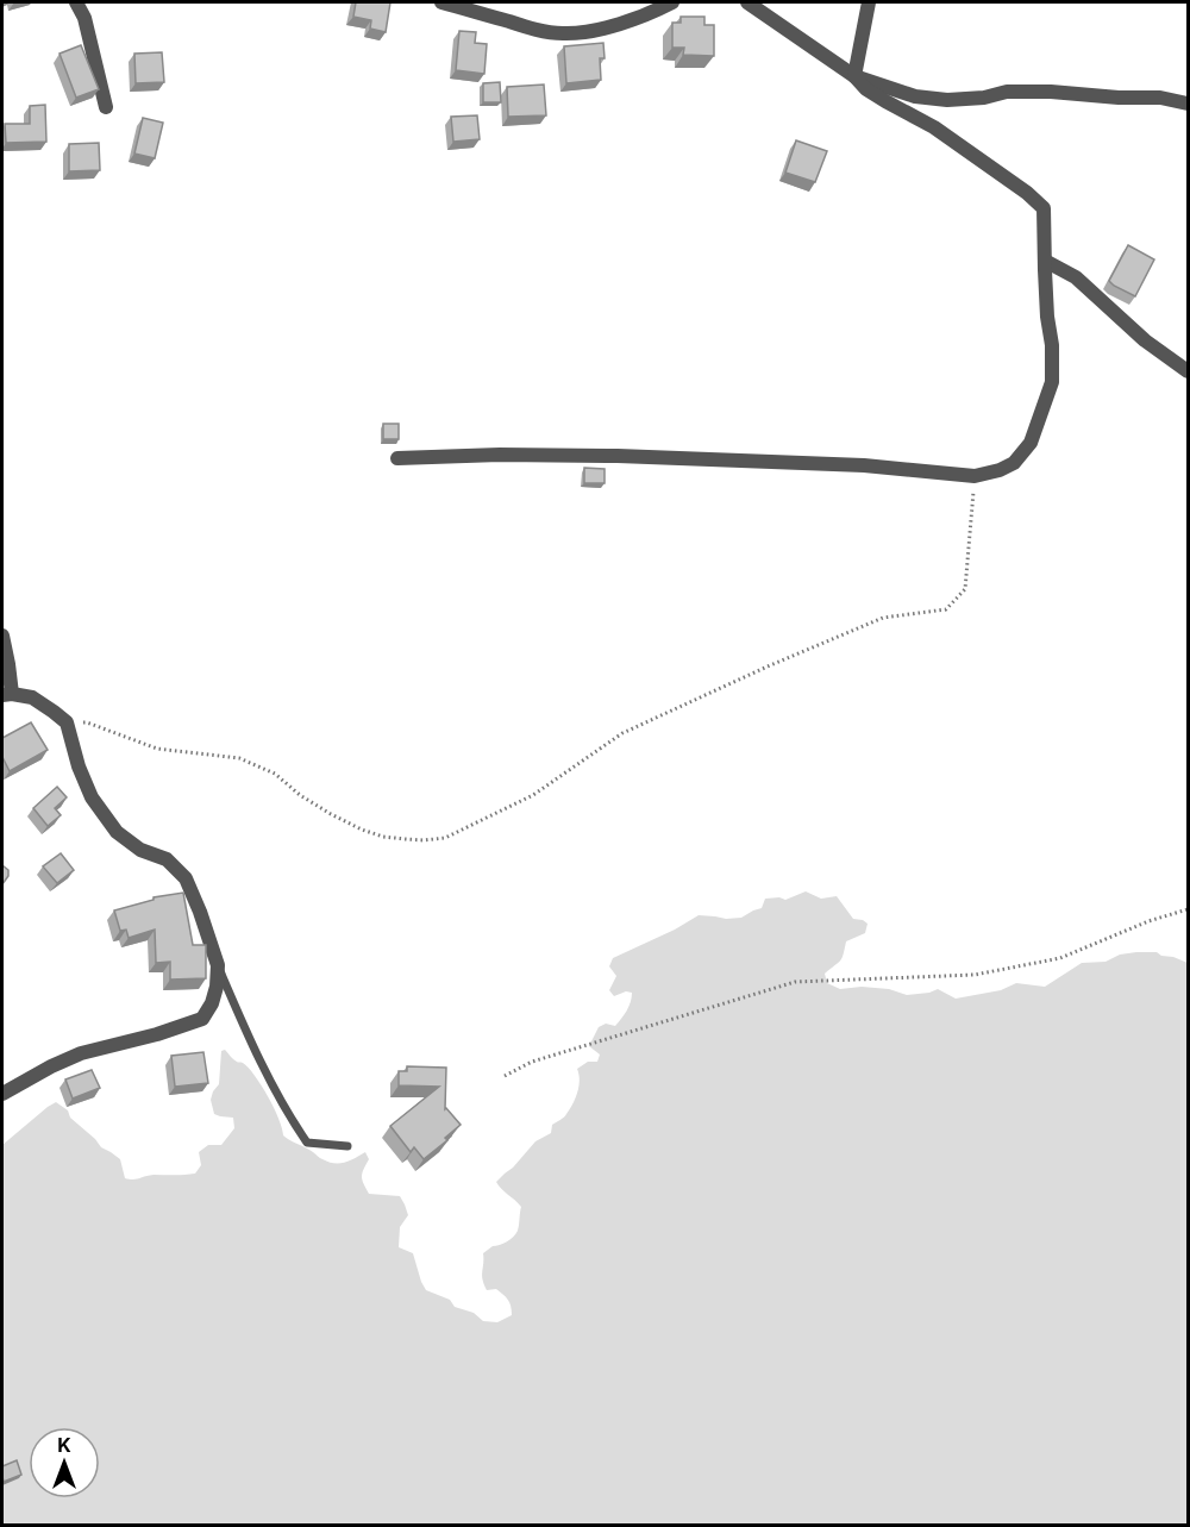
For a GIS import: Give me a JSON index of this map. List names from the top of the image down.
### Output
{
  "north": "top"
}
